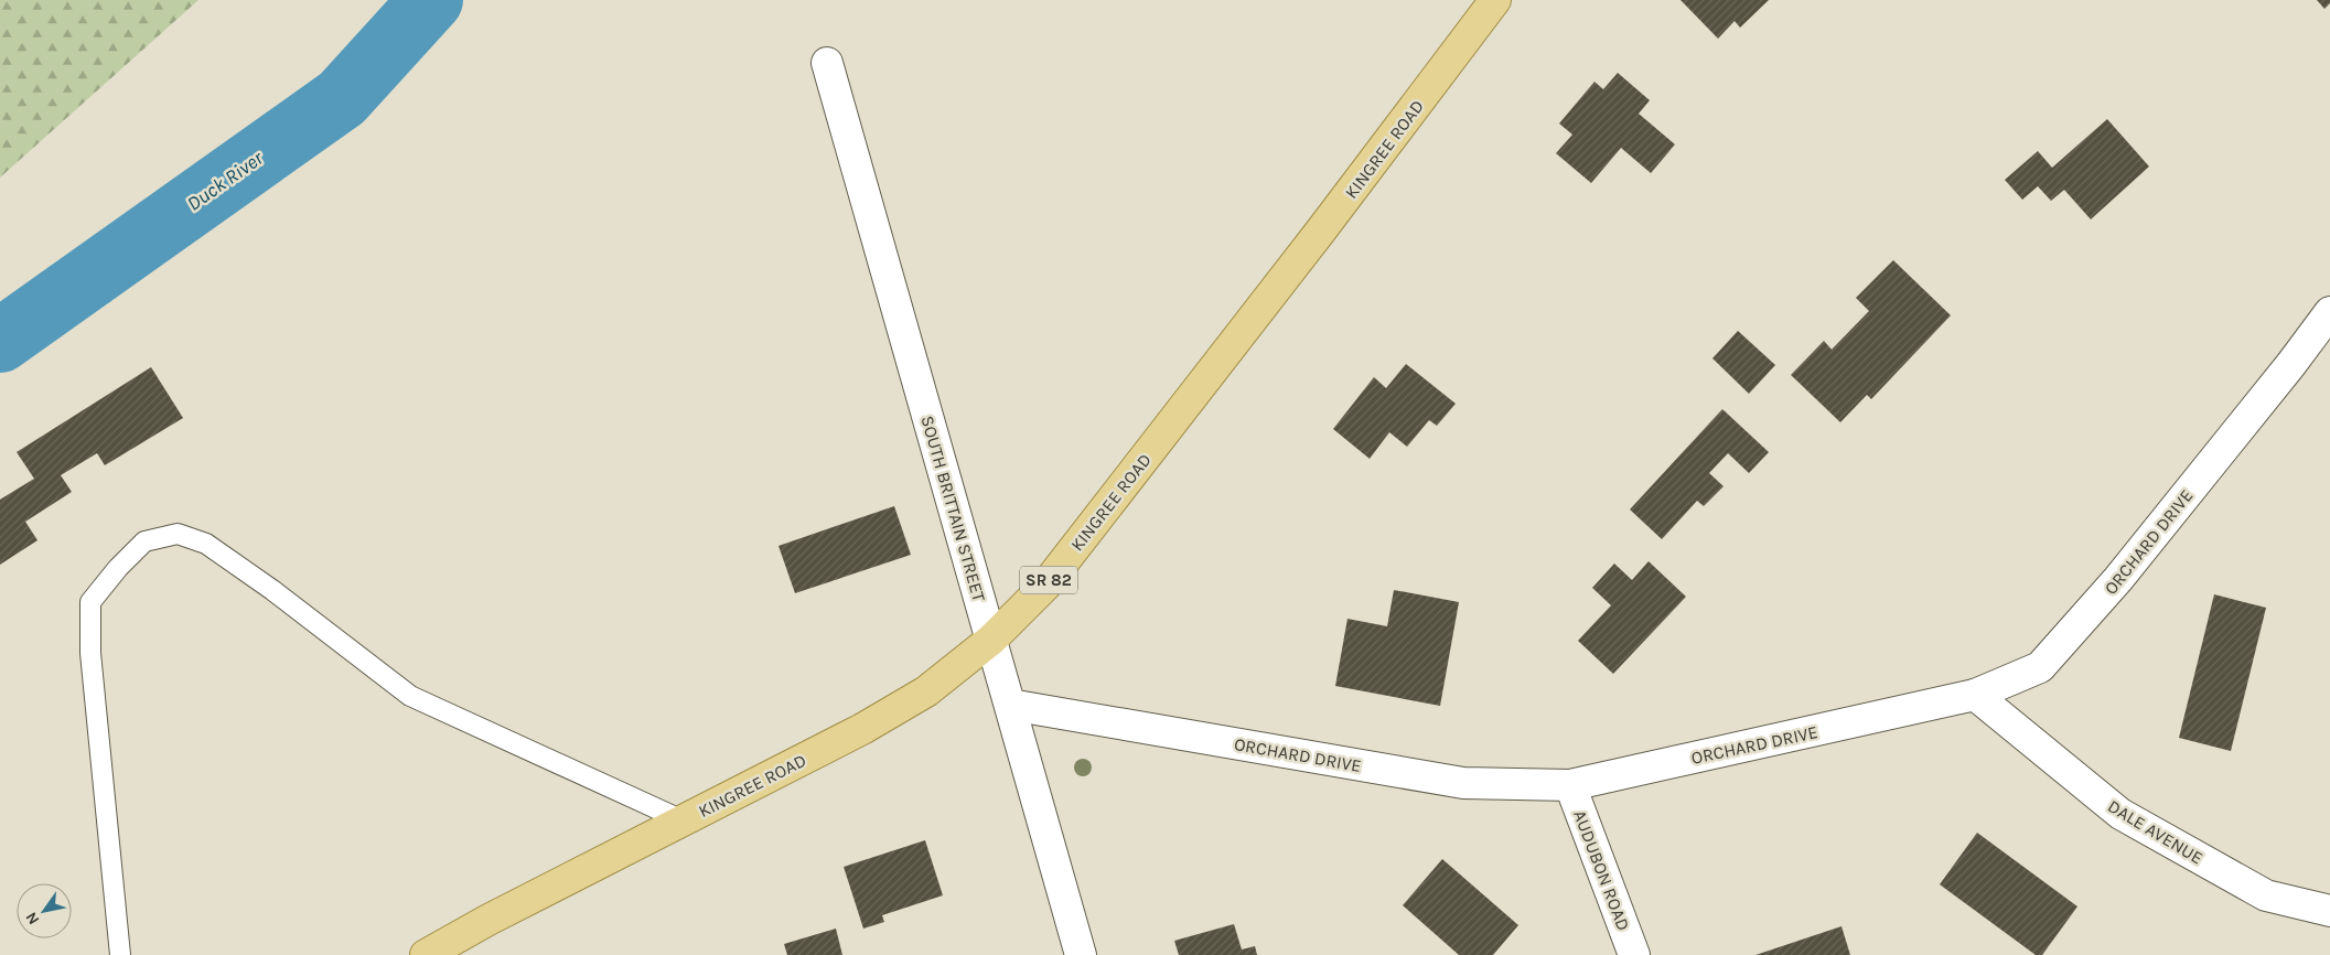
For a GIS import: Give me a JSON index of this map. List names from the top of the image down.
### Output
{
  "streets": {
    "main road": ["KINGREE ROAD", "SR 82"],
    "street": [
      "SOUTH BRITTAIN STREET",
      "ORCHARD DRIVE",
      "DALE AVENUE",
      "AUDUBON ROAD"
    ]
  },
  "crossings": [
    ["KINGREE ROAD", "SOUTH BRITTAIN STREET"],
    ["SOUTH BRITTAIN STREET", "ORCHARD DRIVE"],
    ["ORCHARD DRIVE", "DALE AVENUE"],
    ["ORCHARD DRIVE", "AUDUBON ROAD"]
  ],
  "water": ["Duck River"],
  "north": "bottom left"
}
